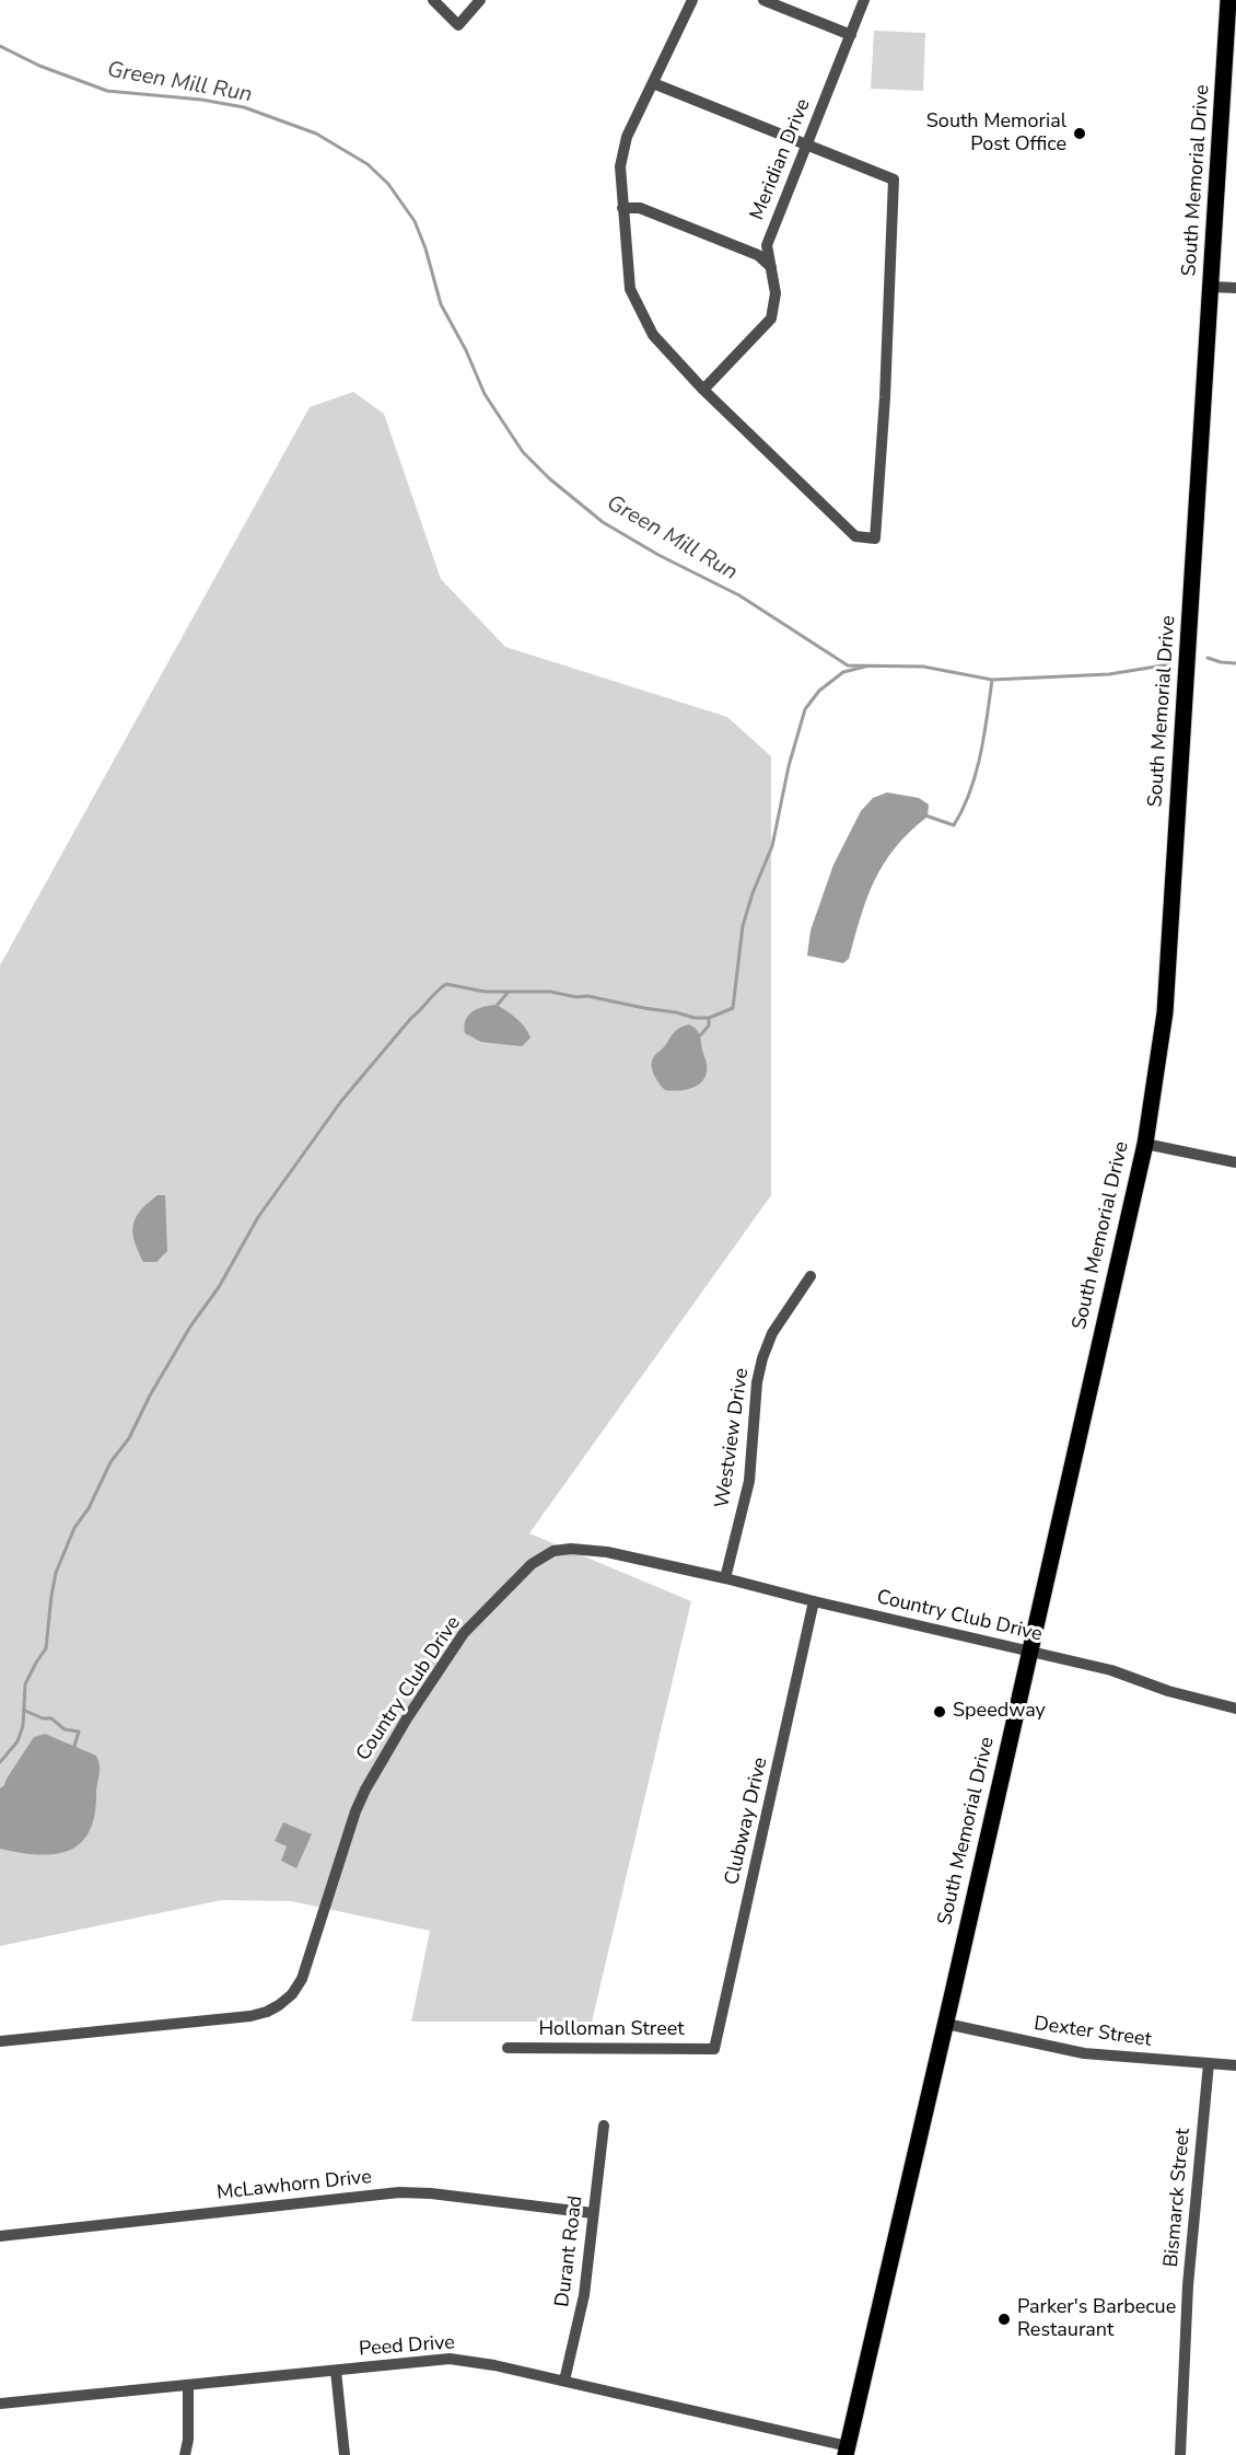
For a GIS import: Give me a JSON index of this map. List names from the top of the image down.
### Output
{
  "streets": {
    "main road": ["South Memorial Drive"],
    "street": [
      "Meridian Drive",
      "Westview Drive",
      "Country Club Drive",
      "Clubway Drive",
      "Holloman Street",
      "Dexter Street",
      "McLawhorn Drive",
      "Bismarck Street",
      "Durant Road",
      "Peed Drive"
    ]
  },
  "crossings": [
    ["South Memorial Drive", "Country Club Drive"],
    ["South Memorial Drive", "Dexter Street"],
    ["South Memorial Drive", "Peed Drive"],
    ["Westview Drive", "Country Club Drive"],
    ["Country Club Drive", "Clubway Drive"],
    ["Clubway Drive", "Holloman Street"],
    ["Dexter Street", "Bismarck Street"],
    ["McLawhorn Drive", "Durant Road"],
    ["Durant Road", "Peed Drive"]
  ],
  "water": ["Green Mill Run"],
  "places": ["South Memorial Post Office", "Speedway", "Parker's Barbecue Restaurant"]
}
